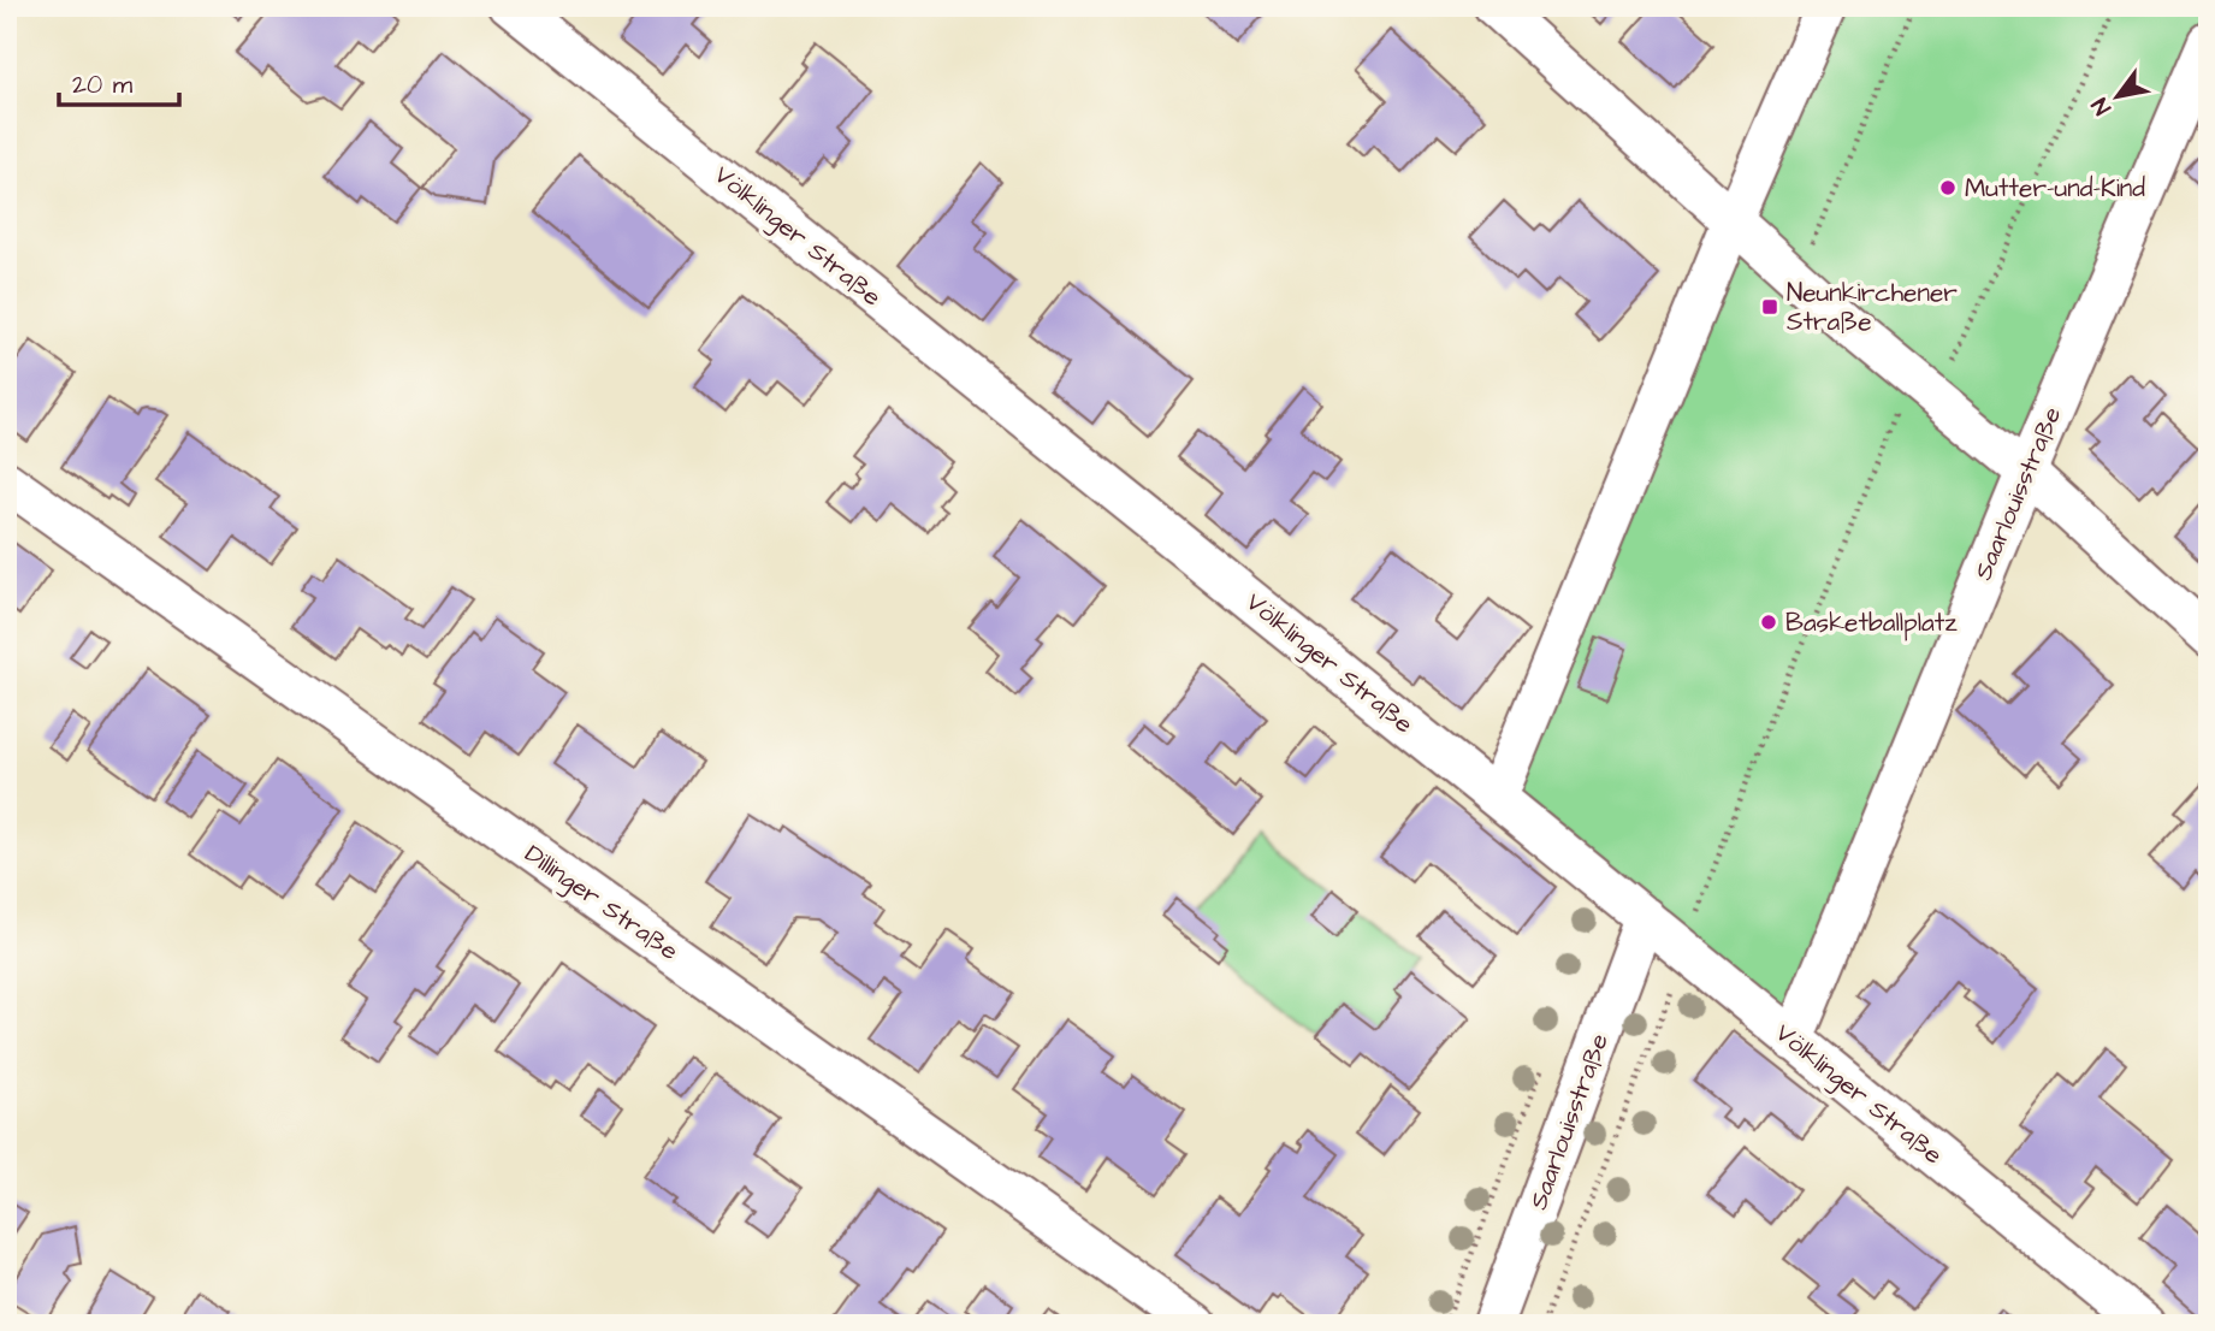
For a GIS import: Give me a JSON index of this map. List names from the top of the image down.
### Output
{
  "streets": {
    "street": ["Völklinger Straße", "Saarlouisstraße", "Dillinger Straße"]
  },
  "crossings": [
    ["Völklinger Straße", "Saarlouisstraße"]
  ],
  "places": {
    "other": ["Mutter-und-Kind", "Basketballplatz"],
    "transit": ["Neunkirchener Straße"]
  },
  "scale_bar": "20 m",
  "north": "bottom left"
}
